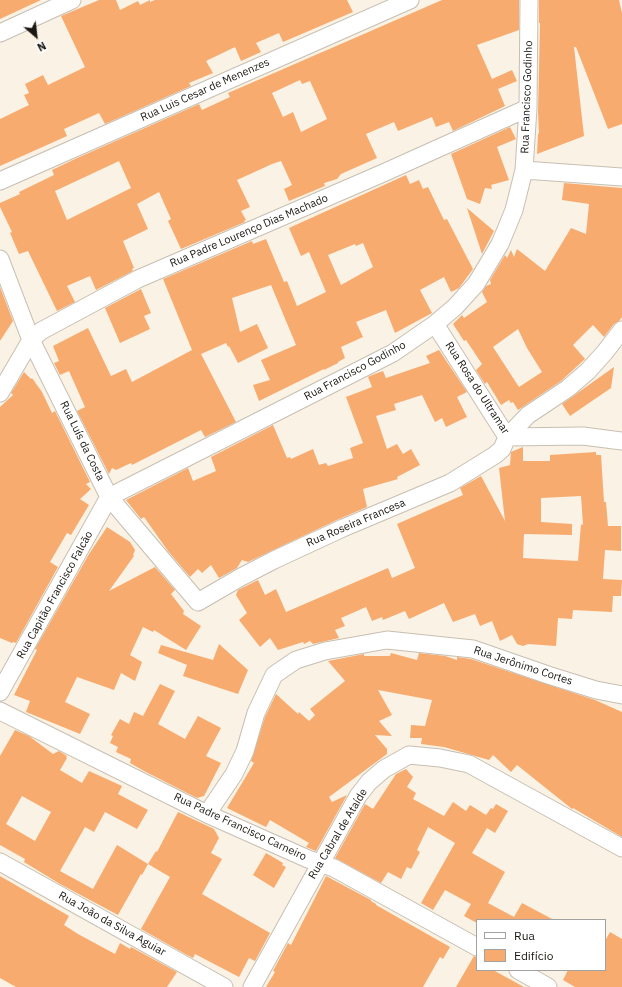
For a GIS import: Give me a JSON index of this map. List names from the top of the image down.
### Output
{
  "streets": {
    "street": [
      "Rua Luis Cesar de Menenzes",
      "Rua Francisco Godinho",
      "Rua Padre Lourenço Dias Machado",
      "Rua Rosa do Ultramar",
      "Rua Luís da Costa",
      "Rua Roseira Francesa",
      "Rua Capitão Francisco Falcão",
      "Rua Jerônimo Cortes",
      "Rua Padre Francisco Carneiro",
      "Rua Cabral de Ataíde",
      "Rua João da Silva Aguiar"
    ]
  },
  "crossings": [
    ["Rua Francisco Godinho", "Rua Padre Lourenço Dias Machado"],
    ["Rua Francisco Godinho", "Rua Rosa do Ultramar"],
    ["Rua Francisco Godinho", "Rua Luís da Costa"],
    ["Rua Francisco Godinho", "Rua Capitão Francisco Falcão"],
    ["Rua Padre Lourenço Dias Machado", "Rua Luís da Costa"],
    ["Rua Rosa do Ultramar", "Rua Roseira Francesa"],
    ["Rua Luís da Costa", "Rua Roseira Francesa"],
    ["Rua Luís da Costa", "Rua Capitão Francisco Falcão"],
    ["Rua Jerônimo Cortes", "Rua Padre Francisco Carneiro"],
    ["Rua Padre Francisco Carneiro", "Rua Cabral de Ataíde"]
  ],
  "legend": ["Rua", "Edifício"],
  "north": "bottom right"
}
